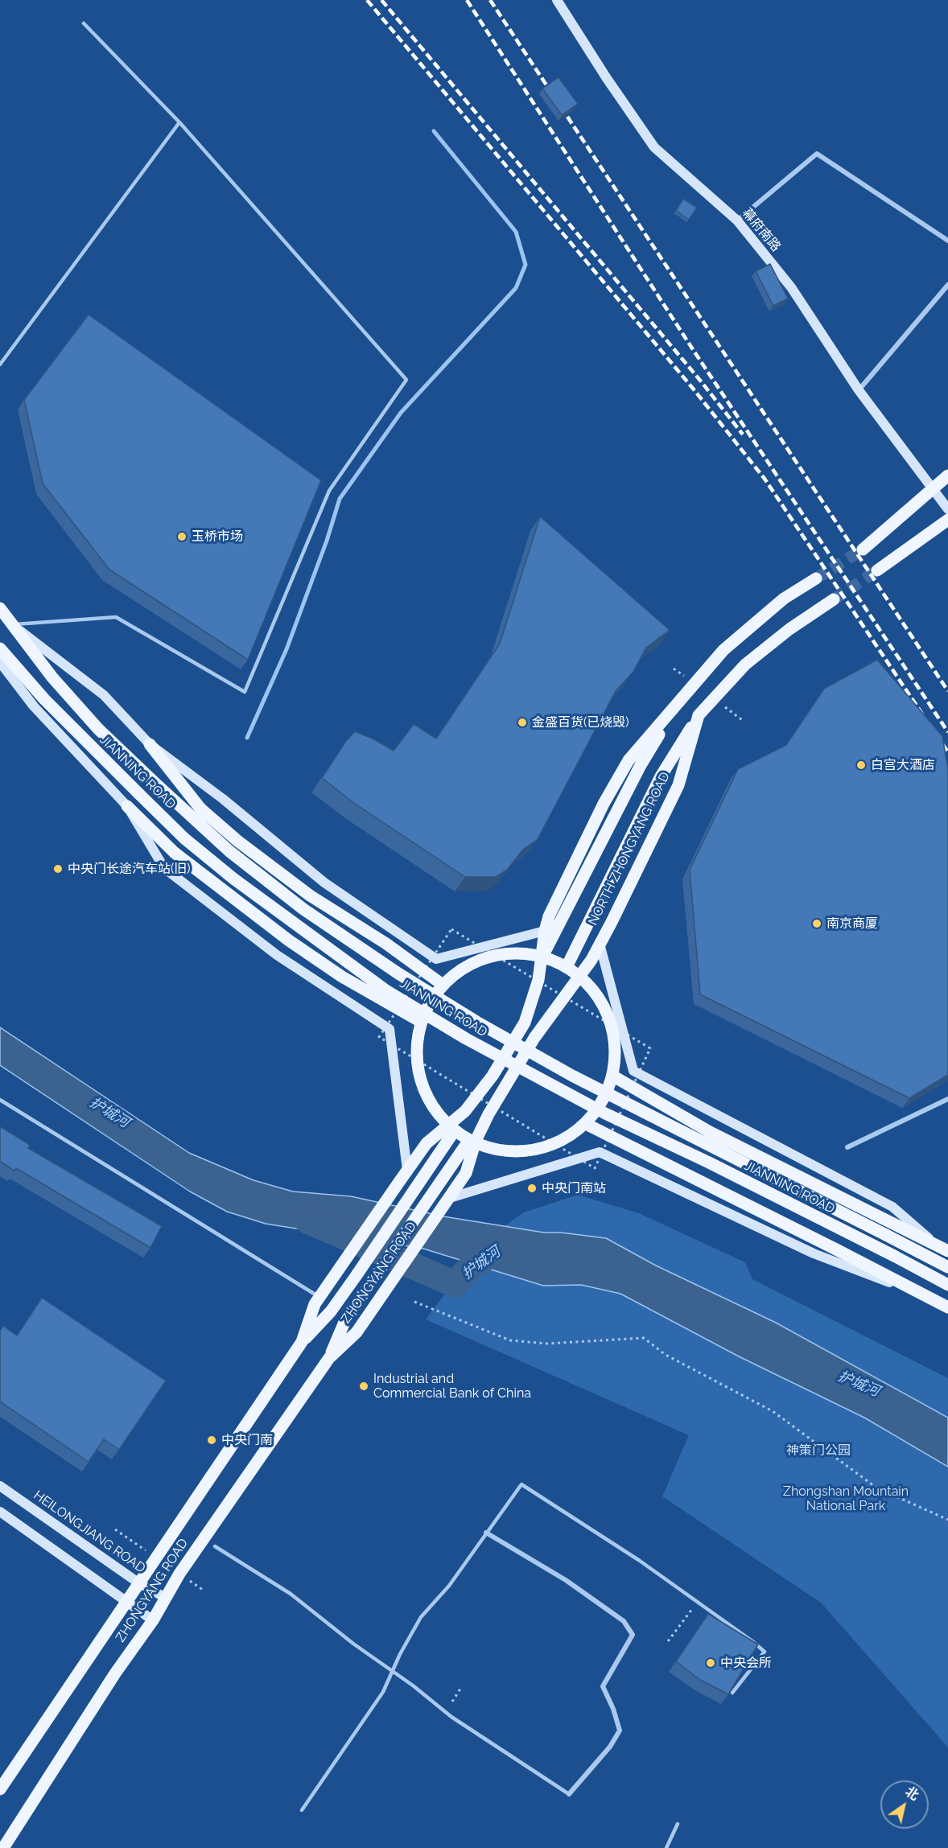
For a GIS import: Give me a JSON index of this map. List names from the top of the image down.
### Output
{
  "streets": {
    "main road": [
      "幕府南路",
      "JIANNING ROAD",
      "NORTH ZHONGYANG ROAD",
      "ZHONGYANG ROAD",
      "HEILONGJIANG ROAD"
    ]
  },
  "crossings": [
    ["NORTH ZHONGYANG ROAD", "ZHONGYANG ROAD"],
    ["ZHONGYANG ROAD", "HEILONGJIANG ROAD"]
  ],
  "water": ["护城河"],
  "parks": ["神策门公园", "Zhongshan Mountain National Park"],
  "places": [
    "玉桥市场",
    "金盛百货(已烧毁)",
    "白宫大酒店",
    "中央门长途汽车站(旧)",
    "南京商厦",
    "中央门南站",
    "Industrial and Commercial Bank of China",
    "中央门南",
    "中央会所"
  ],
  "north": "top right"
}
